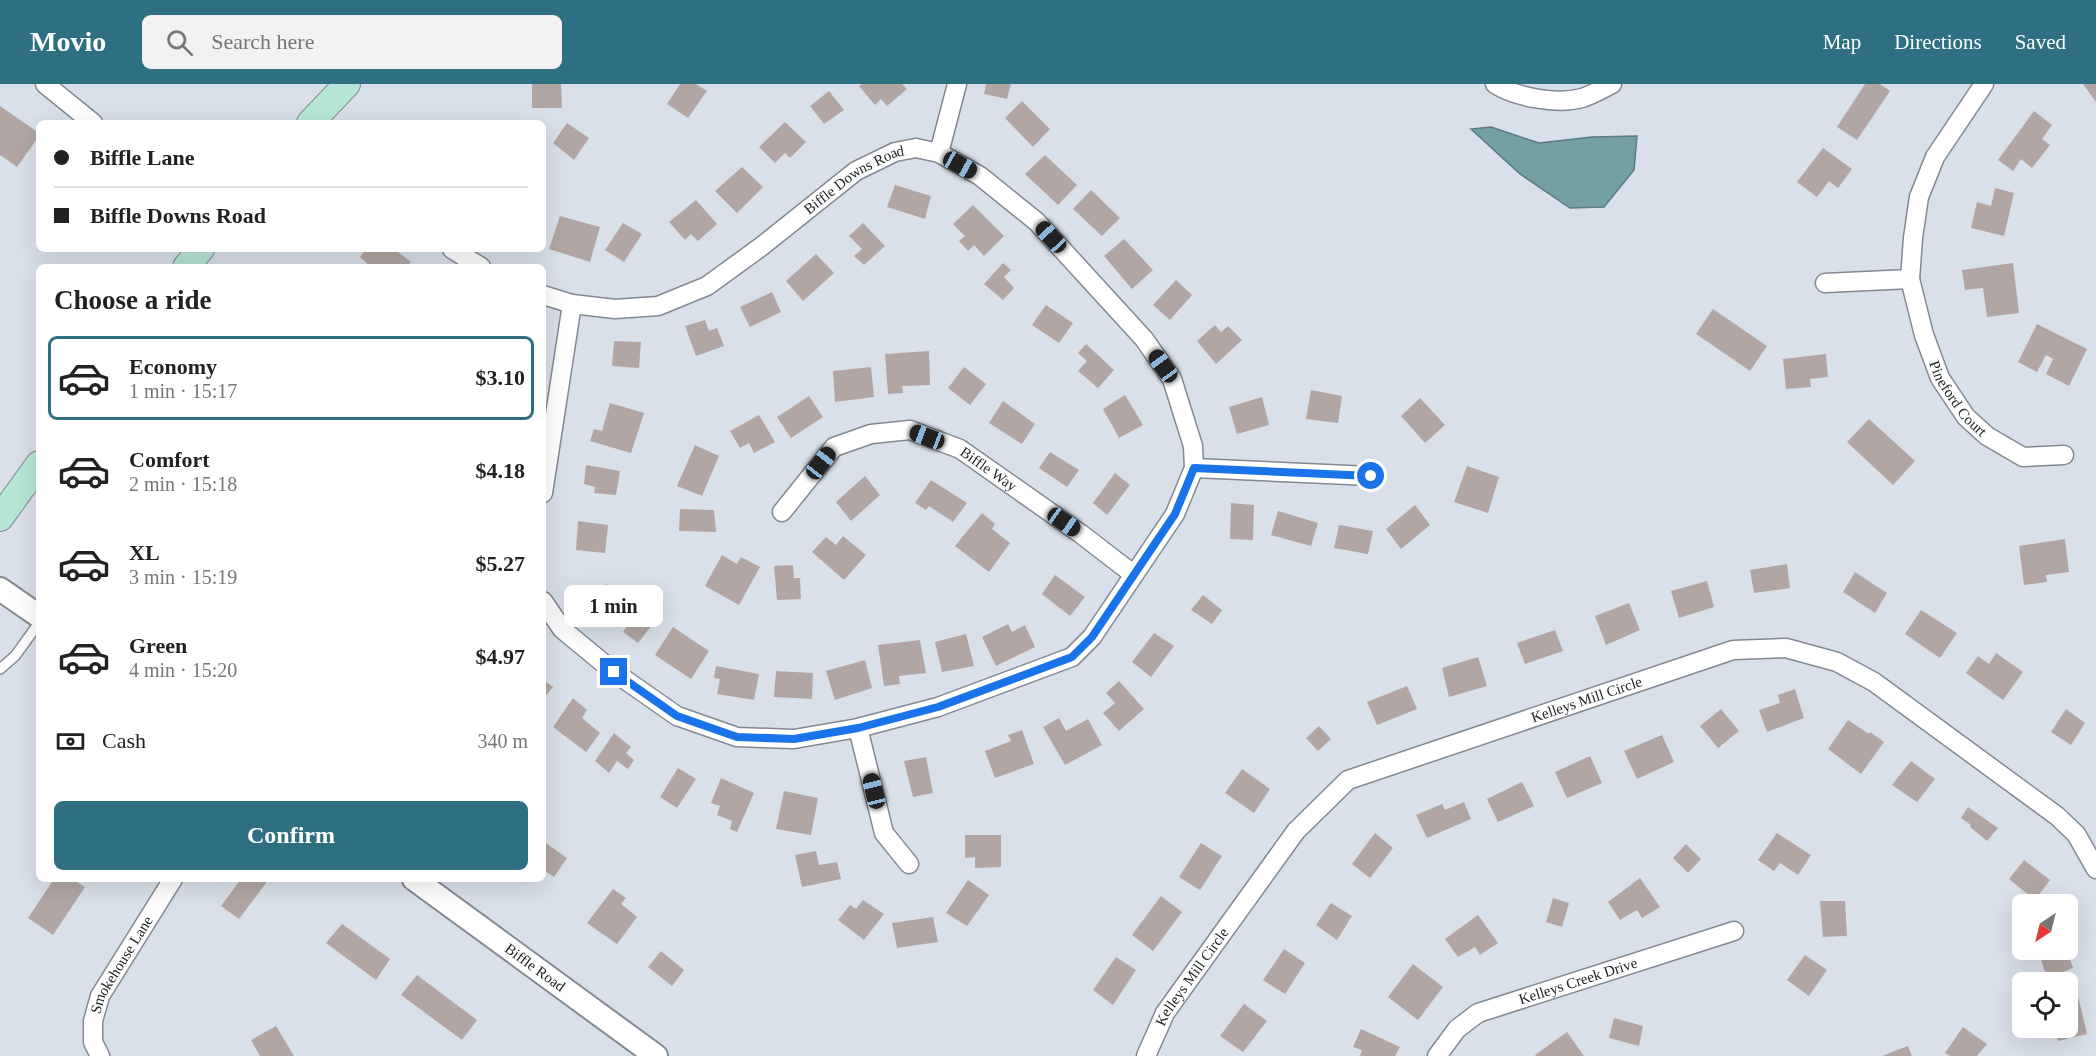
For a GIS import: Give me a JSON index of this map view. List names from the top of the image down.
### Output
{
  "streets": {
    "street": [
      "Biffle Downs Road",
      "Pineford Court",
      "Biffle Way",
      "Kelleys Mill Circle",
      "Smokehouse Lane",
      "Biffle Road",
      "Kelleys Creek Drive"
    ]
  },
  "crossings": [
    ["Biffle Downs Road", "Biffle Way"]
  ],
  "north": "bottom left",
  "page": {
    "header": "Movio",
    "search": "Search here",
    "nav": ["Map", "Directions", "Saved"],
    "banner": ["Biffle Lane", "Biffle Downs Road"],
    "heading": "Choose a ride",
    "list": [
      {
        "name": "Economy",
        "note": "1 min · 15:17",
        "value": "$3.10"
      },
      {
        "name": "Comfort",
        "note": "2 min · 15:18",
        "value": "$4.18"
      },
      {
        "name": "XL",
        "note": "3 min · 15:19",
        "value": "$5.27"
      },
      {
        "name": "Green",
        "note": "4 min · 15:20",
        "value": "$4.97"
      }
    ],
    "bubble": "1 min",
    "pay": ["Cash", "340 m"],
    "buttons": "Confirm"
  }
}
